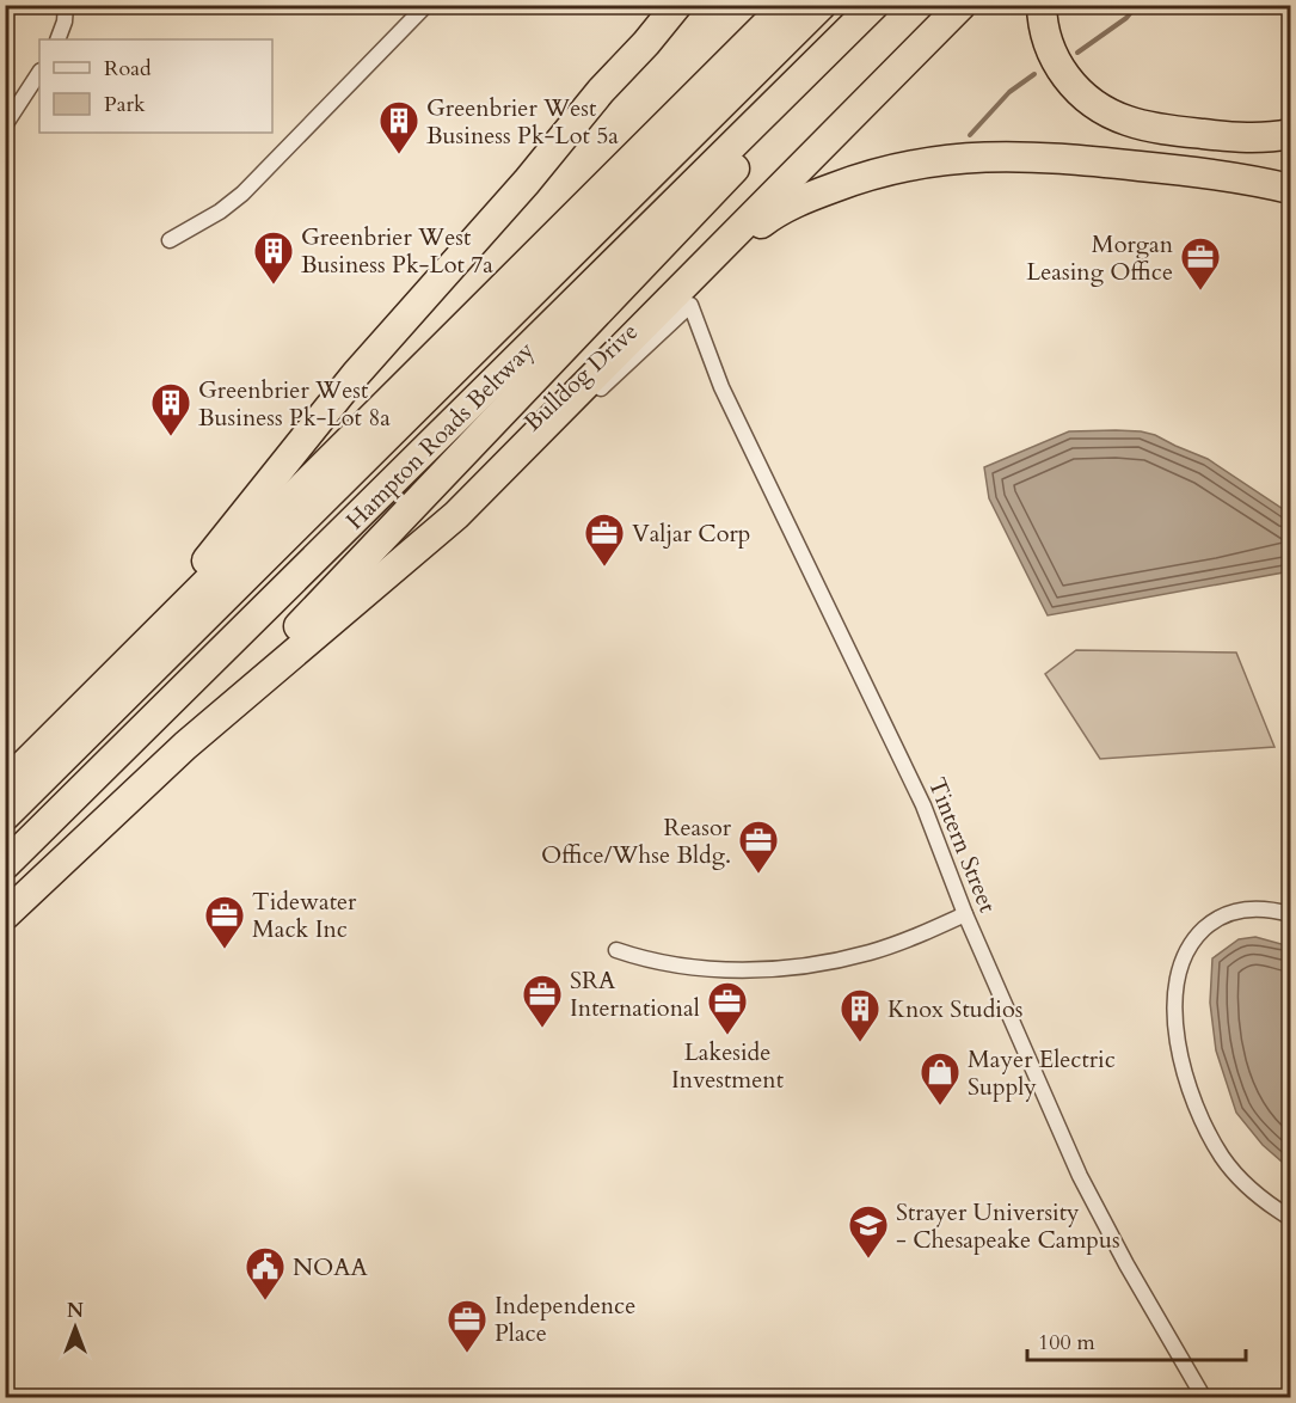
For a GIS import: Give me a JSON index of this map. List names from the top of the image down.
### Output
{
  "streets": {
    "highway": ["Hampton Roads Beltway"],
    "street": ["Bulldog Drive", "Tintern Street"]
  },
  "crossings": [
    ["Bulldog Drive", "Tintern Street"]
  ],
  "places": {
    "building": [
      "Greenbrier West Business Pk-Lot 5a",
      "Greenbrier West Business Pk-Lot 7a",
      "Greenbrier West Business Pk-Lot 8a",
      "Knox Studios"
    ],
    "office": [
      "Morgan Leasing Office",
      "Valjar Corp",
      "Reasor Office/Whse Bldg.",
      "Tidewater Mack Inc",
      "SRA International",
      "Lakeside Investment",
      "Independence Place"
    ],
    "shop": ["Mayer Electric Supply"],
    "school or university": ["Strayer University - Chesapeake Campus"],
    "public building": ["NOAA"]
  },
  "legend": ["Road", "Park"],
  "scale_bar": "100 m",
  "north": "top"
}
